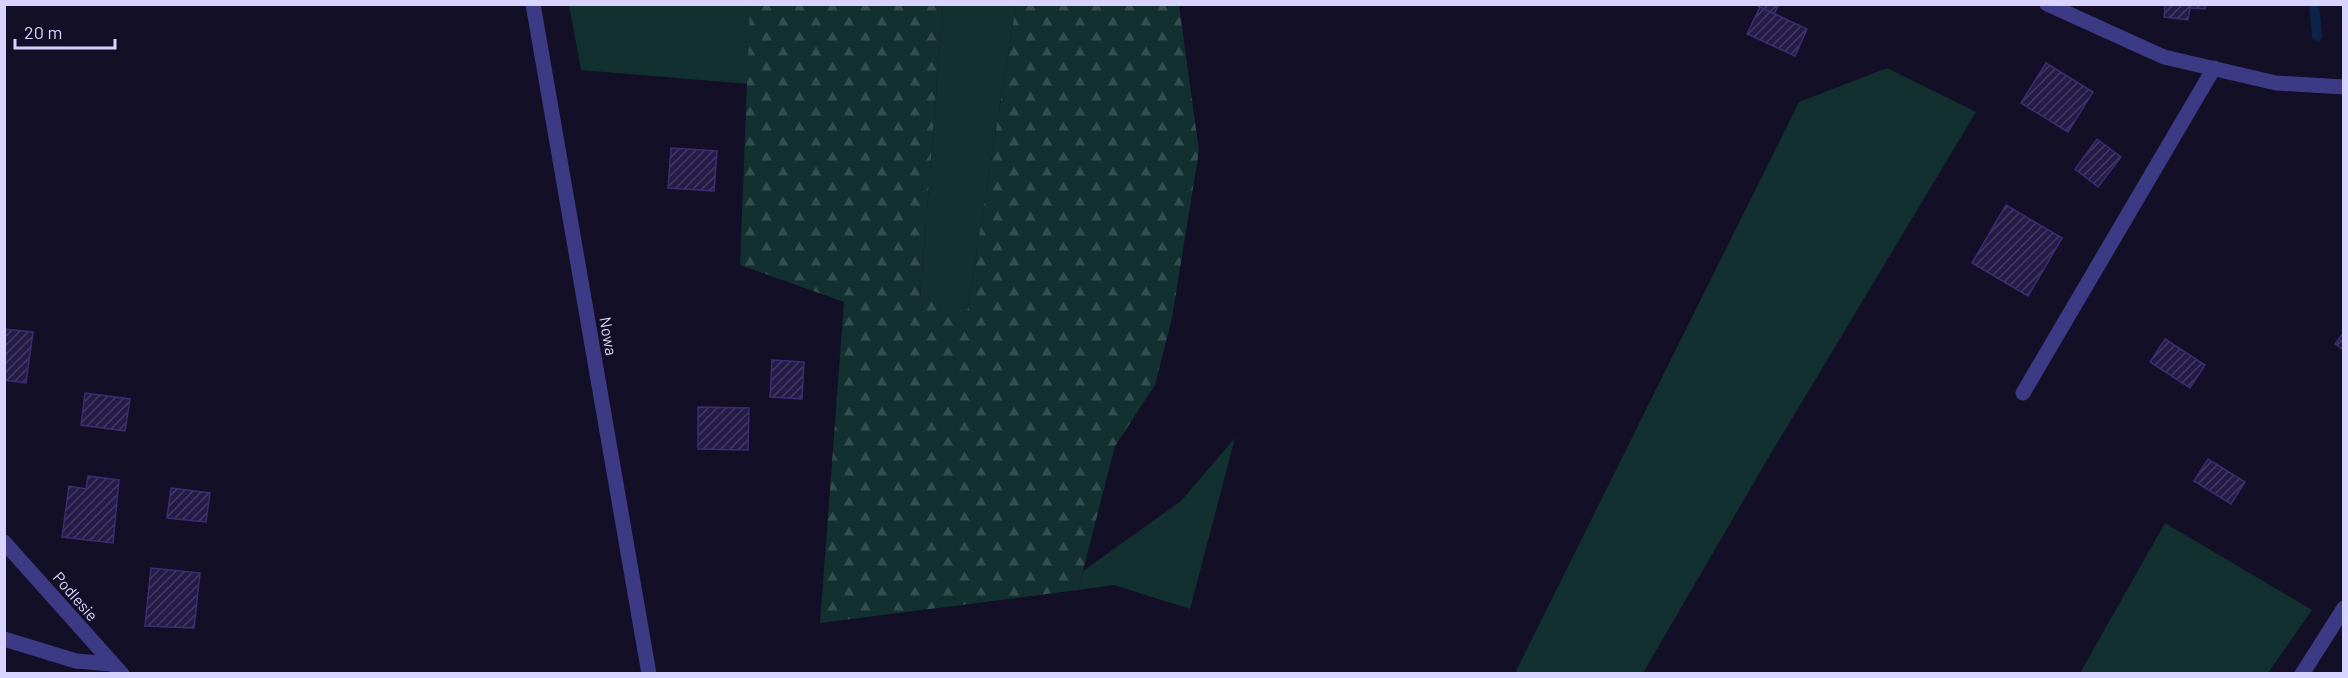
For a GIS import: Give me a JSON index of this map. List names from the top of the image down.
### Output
{
  "streets": {
    "street": ["Nowa", "Podlesie"]
  },
  "scale_bar": "20 m"
}
